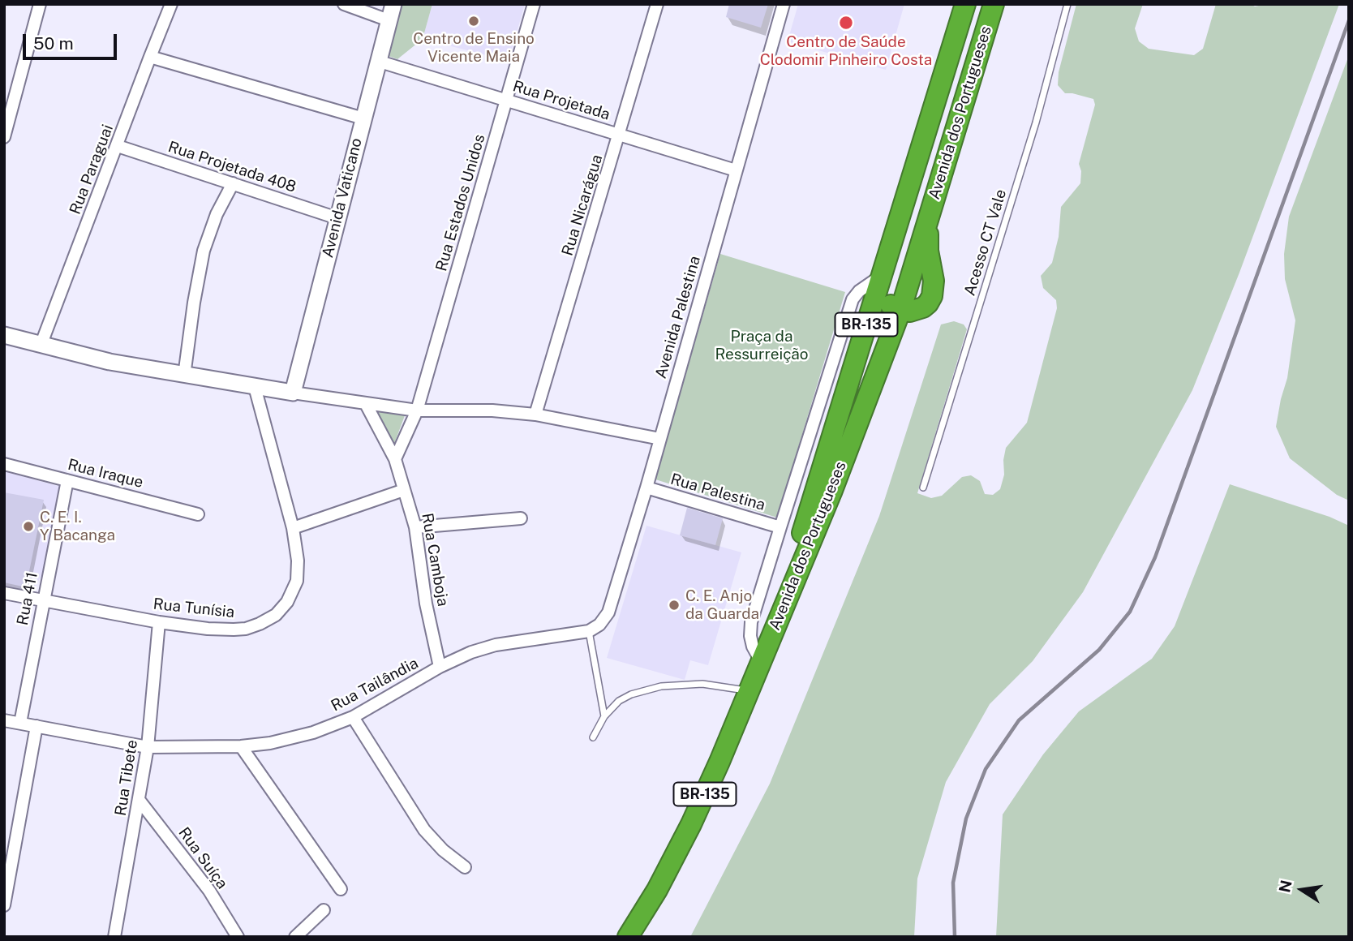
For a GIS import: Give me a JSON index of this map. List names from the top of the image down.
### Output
{
  "streets": {
    "highway": ["Avenida dos Portugueses", "BR-135"],
    "street": [
      "Rua Projetada",
      "Rua Projetada 408",
      "Rua Paraguai",
      "Avenida Vaticano",
      "Rua Estados Unidos",
      "Rua Nicarágua",
      "Avenida Palestina",
      "Rua Iraque",
      "Rua Palestina",
      "Rua Camboja",
      "Rua 411",
      "Rua Tunísia",
      "Rua Tailândia",
      "Rua Tibete",
      "Rua Suíça"
    ],
    "lane": ["Acesso CT Vale"]
  },
  "crossings": [
    ["Rua Projetada", "Avenida Vaticano"],
    ["Rua Projetada", "Rua Estados Unidos"],
    ["Rua Projetada", "Rua Nicarágua"],
    ["Rua Projetada", "Avenida Palestina"],
    ["Avenida dos Portugueses", "BR-135"],
    ["Rua Projetada 408", "Rua Paraguai"],
    ["Rua Projetada 408", "Avenida Vaticano"],
    ["Avenida Palestina", "Rua Palestina"],
    ["Avenida Palestina", "Rua Tailândia"],
    ["Rua Iraque", "Rua 411"],
    ["Rua Camboja", "Rua Tailândia"],
    ["Rua 411", "Rua Tunísia"],
    ["Rua 411", "Rua Tailândia"],
    ["Rua Tunísia", "Rua Tibete"],
    ["Rua Tailândia", "Rua Tibete"],
    ["Rua Tibete", "Rua Suíça"]
  ],
  "parks": ["Praça da Ressurreição"],
  "places": [
    "Centro de Ensino Vicente Maia",
    "Centro de Saúde Clodomir Pinheiro Costa",
    "C. E. I. Y Bacanga",
    "C. E. Anjo da Guarda"
  ],
  "scale_bar": "50 m",
  "north": "left"
}
